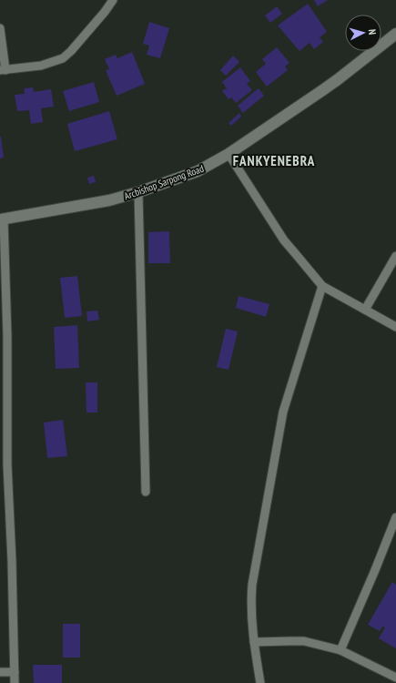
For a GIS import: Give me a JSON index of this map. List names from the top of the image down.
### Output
{
  "streets": {
    "street": ["Arcbishop Sarpong Road"]
  },
  "districts": ["FANKYENEBRA"],
  "north": "right"
}
